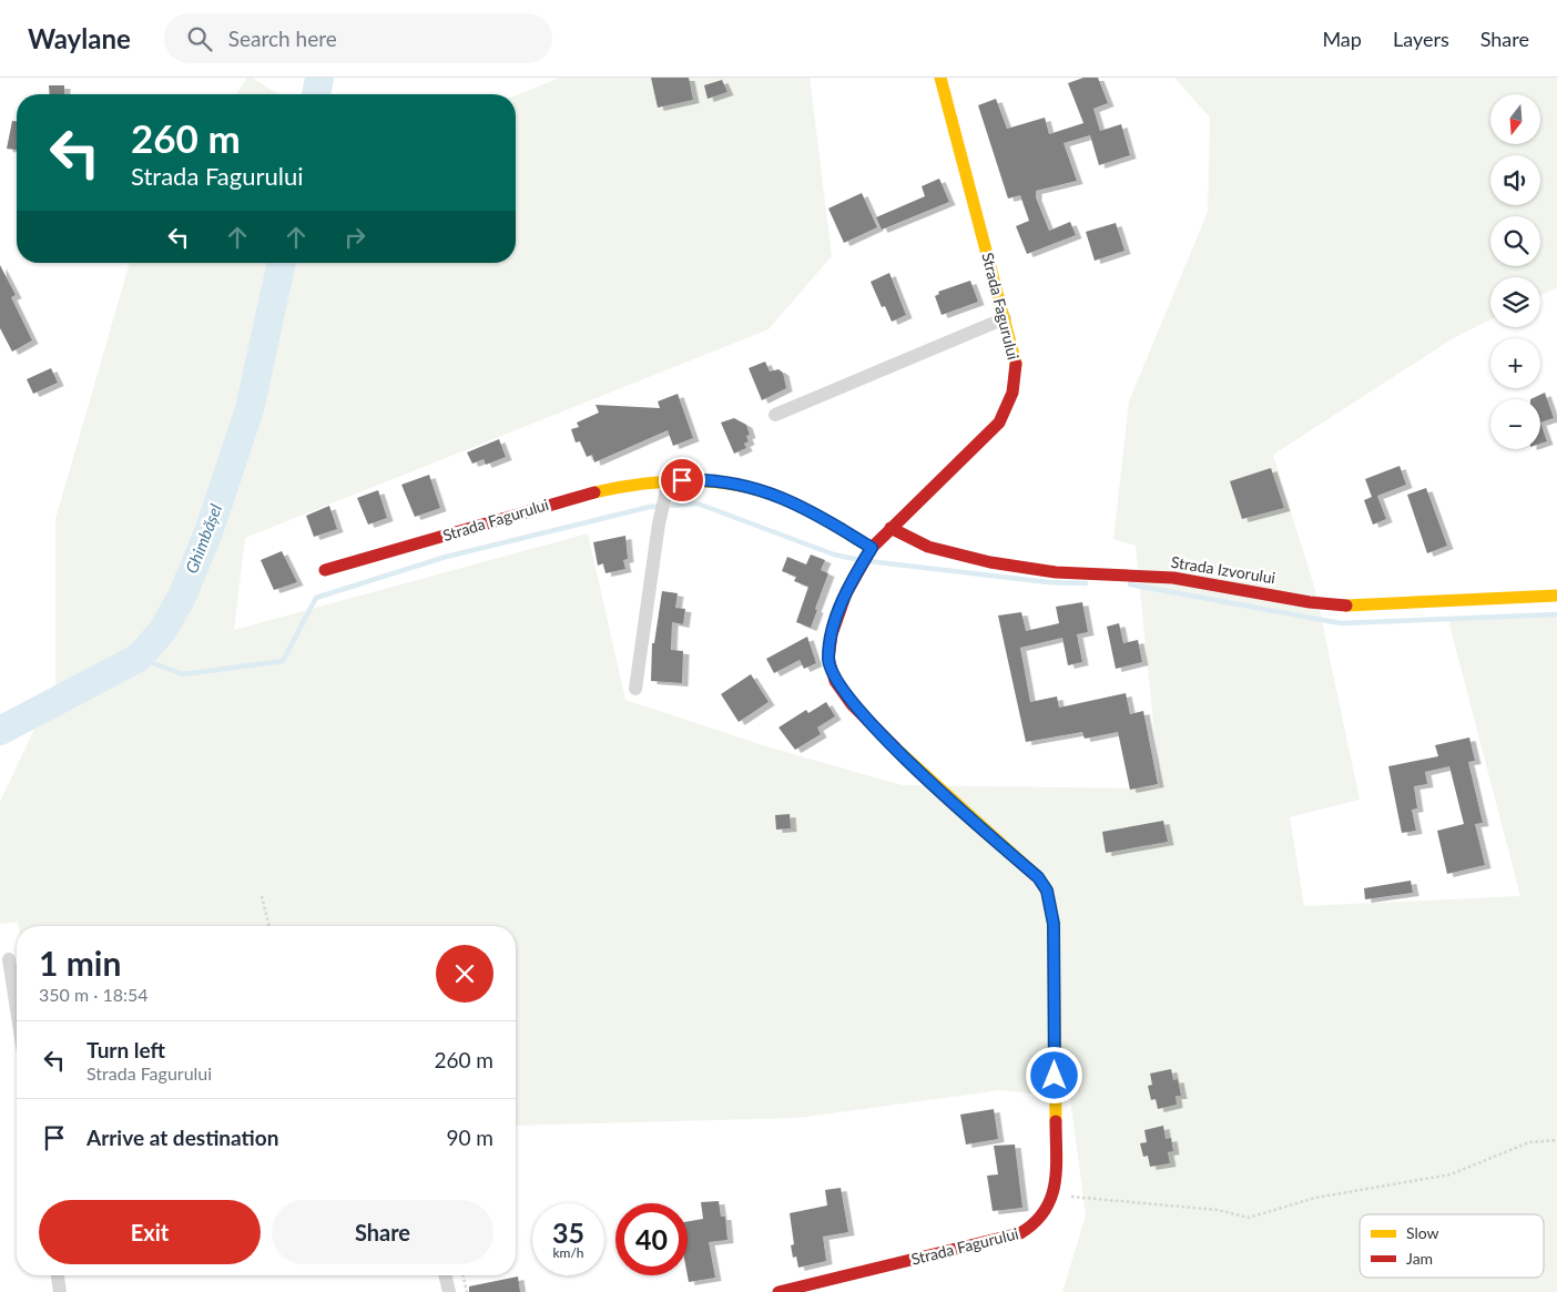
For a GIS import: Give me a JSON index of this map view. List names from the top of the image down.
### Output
{
  "streets": {
    "street": ["Strada Fagurului", "Strada Izvorului"]
  },
  "crossings": [
    ["Strada Fagurului", "Strada Izvorului"]
  ],
  "water": ["Ghimbășel"],
  "legend": ["Slow", "Jam"],
  "north": "bottom",
  "page": {
    "header": "Waylane",
    "search": "Search here",
    "nav": ["Map", "Layers", "Share"],
    "map_buttons": ["+", "−"],
    "turn": ["260 m", "Strada Fagurului"],
    "heading": ["1 min", "350 m · 18:54"],
    "list": [
      {
        "name": "Turn left",
        "note": "Strada Fagurului",
        "value": "260 m"
      },
      {
        "name": "Arrive at destination",
        "value": "90 m"
      }
    ],
    "buttons": ["Exit", "Share"],
    "speed": "35 km/h",
    "limit": "40"
  }
}
